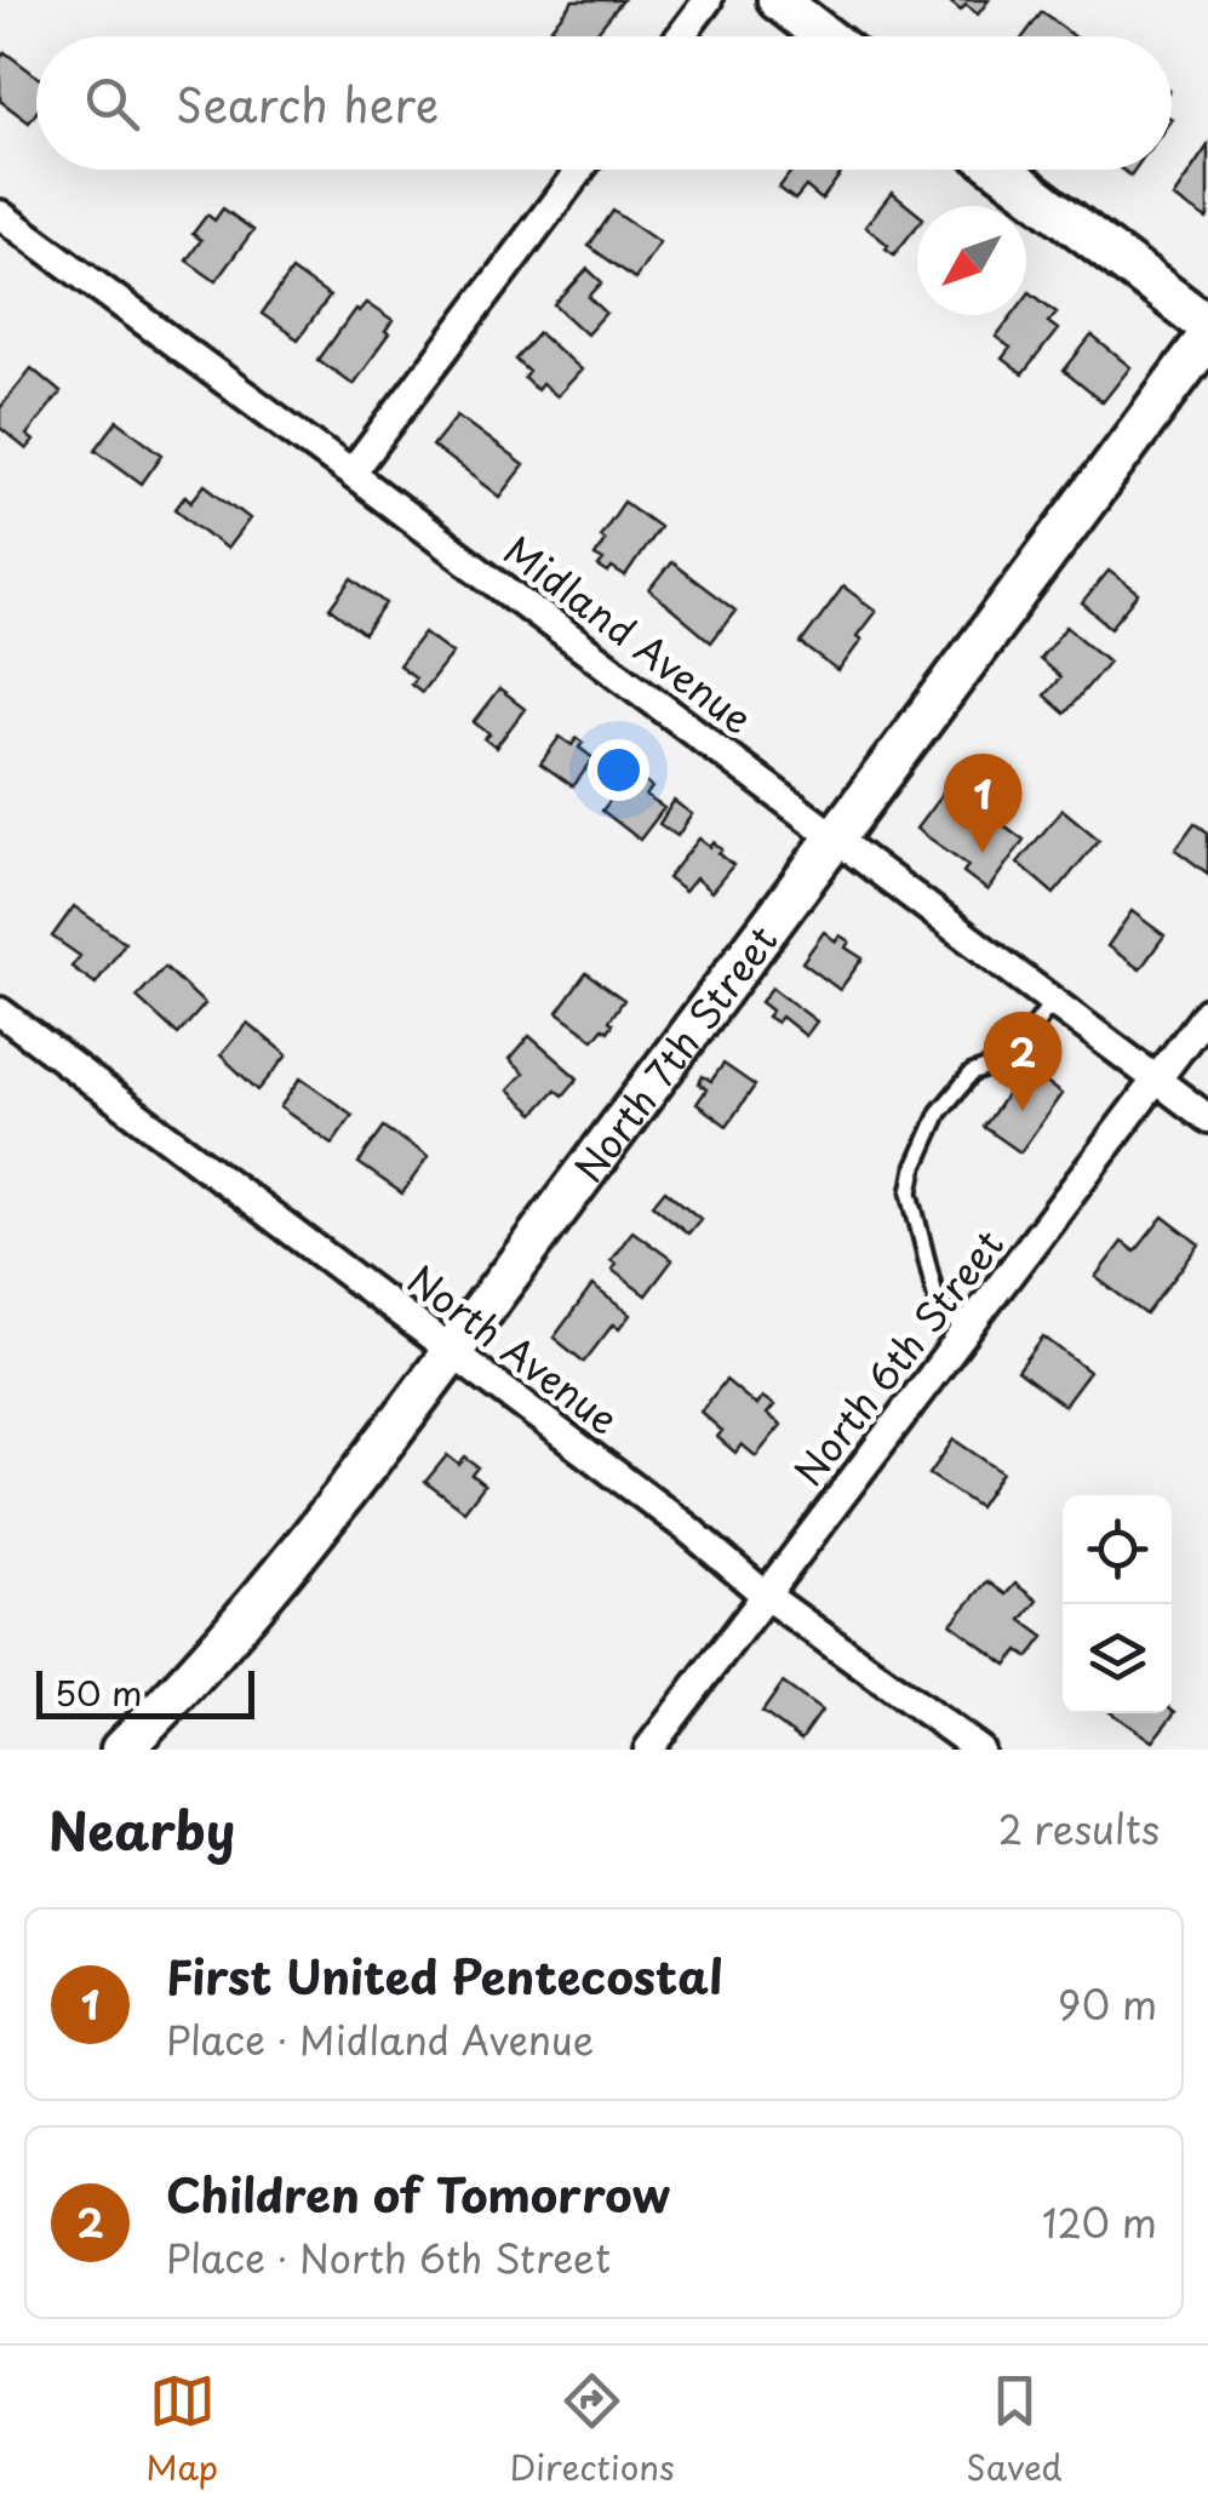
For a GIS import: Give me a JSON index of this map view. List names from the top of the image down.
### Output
{
  "streets": {
    "street": [
      "Midland Avenue",
      "North 7th Street",
      "North Avenue",
      "North 6th Street"
    ]
  },
  "crossings": [
    ["Midland Avenue", "North 7th Street"],
    ["Midland Avenue", "North 6th Street"],
    ["North 7th Street", "North Avenue"],
    ["North Avenue", "North 6th Street"]
  ],
  "scale_bar": "50 m",
  "north": "bottom left",
  "page": {
    "search": "Search here",
    "pins": ["1", "2"],
    "scale": "50 m",
    "heading": ["Nearby", "2 results"],
    "list": [
      {
        "mark": "1",
        "name": "First United Pentecostal",
        "note": "Place · Midland Avenue",
        "value": "90 m"
      },
      {
        "mark": "2",
        "name": "Children of Tomorrow",
        "note": "Place · North 6th Street",
        "value": "120 m"
      }
    ],
    "nav": ["Map", "Directions", "Saved"]
  }
}
